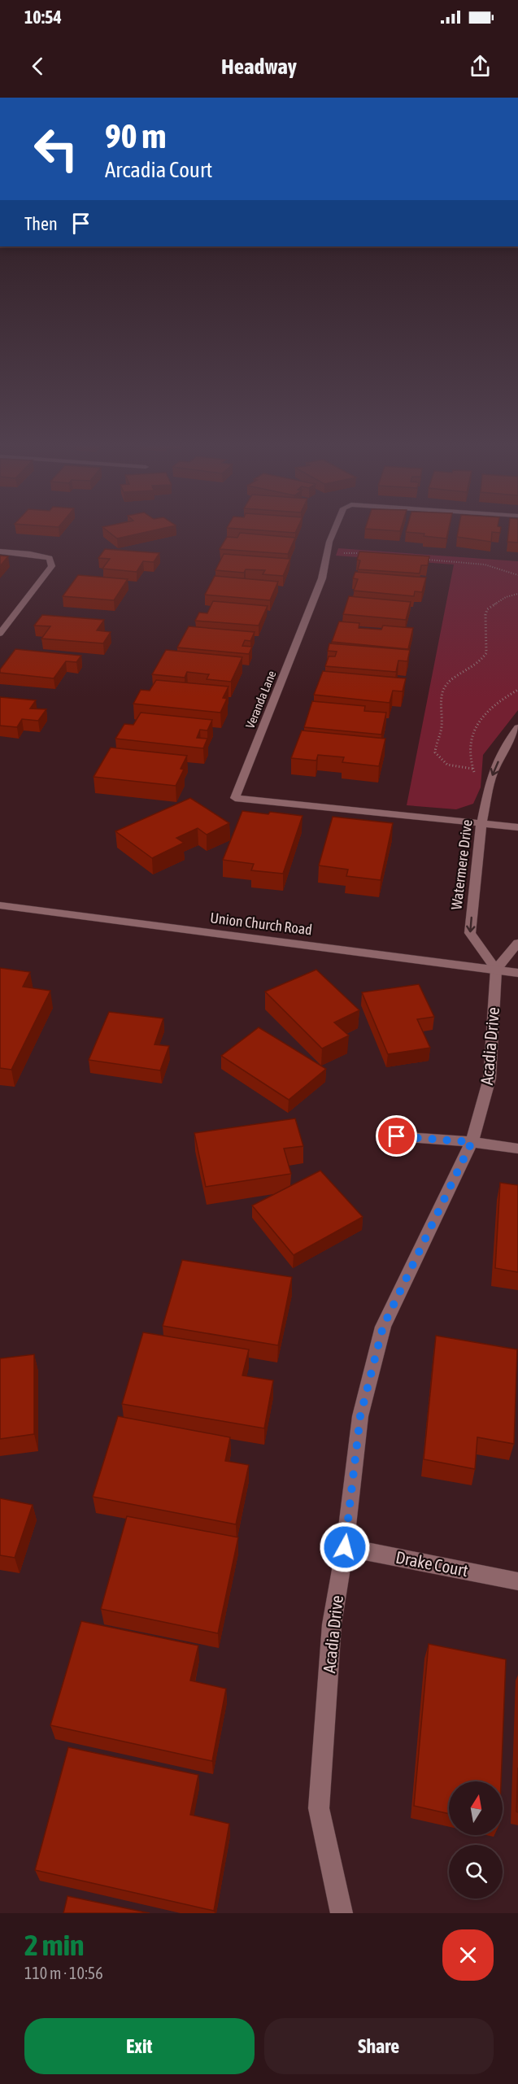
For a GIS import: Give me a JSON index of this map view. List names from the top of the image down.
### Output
{
  "streets": {
    "street": [
      "Veranda Lane",
      "Watermere Drive",
      "Union Church Road",
      "Acadia Drive",
      "Drake Court"
    ]
  },
  "crossings": [
    ["Veranda Lane", "Watermere Drive"],
    ["Watermere Drive", "Union Church Road"],
    ["Watermere Drive", "Acadia Drive"],
    ["Union Church Road", "Acadia Drive"],
    ["Acadia Drive", "Drake Court"]
  ],
  "one_way": ["Watermere Drive"],
  "north": "top",
  "page": {
    "status": "10:54",
    "header": "Headway",
    "turn": ["90 m", "Arcadia Court"],
    "then": "Then",
    "heading": ["2 min", "110 m · 10:56"],
    "buttons": ["Exit", "Share"]
  }
}
